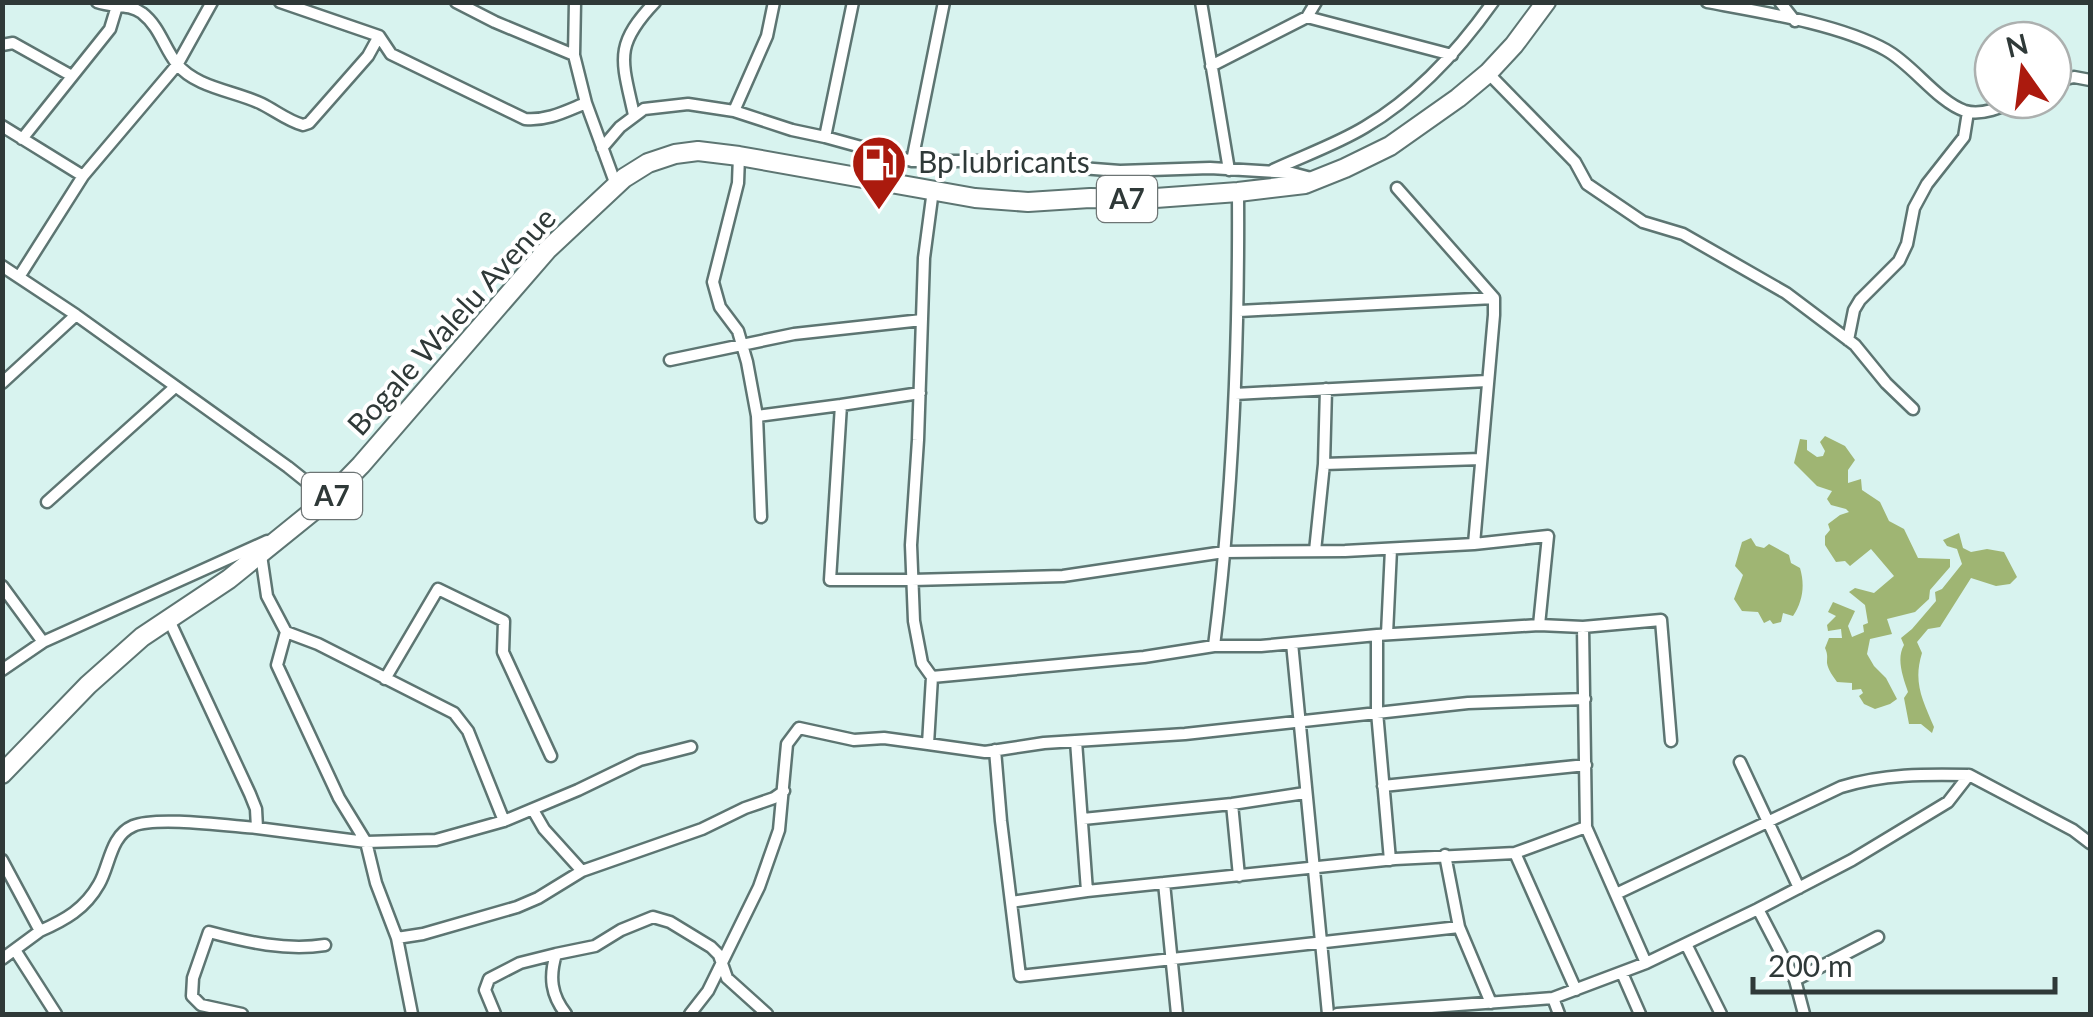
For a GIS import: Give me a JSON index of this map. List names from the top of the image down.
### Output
{
  "streets": {
    "highway": ["A7", "Bogale Walelu Avenue"]
  },
  "crossings": [
    ["A7", "Bogale Walelu Avenue"]
  ],
  "places": {
    "fuel station": ["Bp lubricants"]
  },
  "scale_bar": "200 m",
  "north": "top"
}
